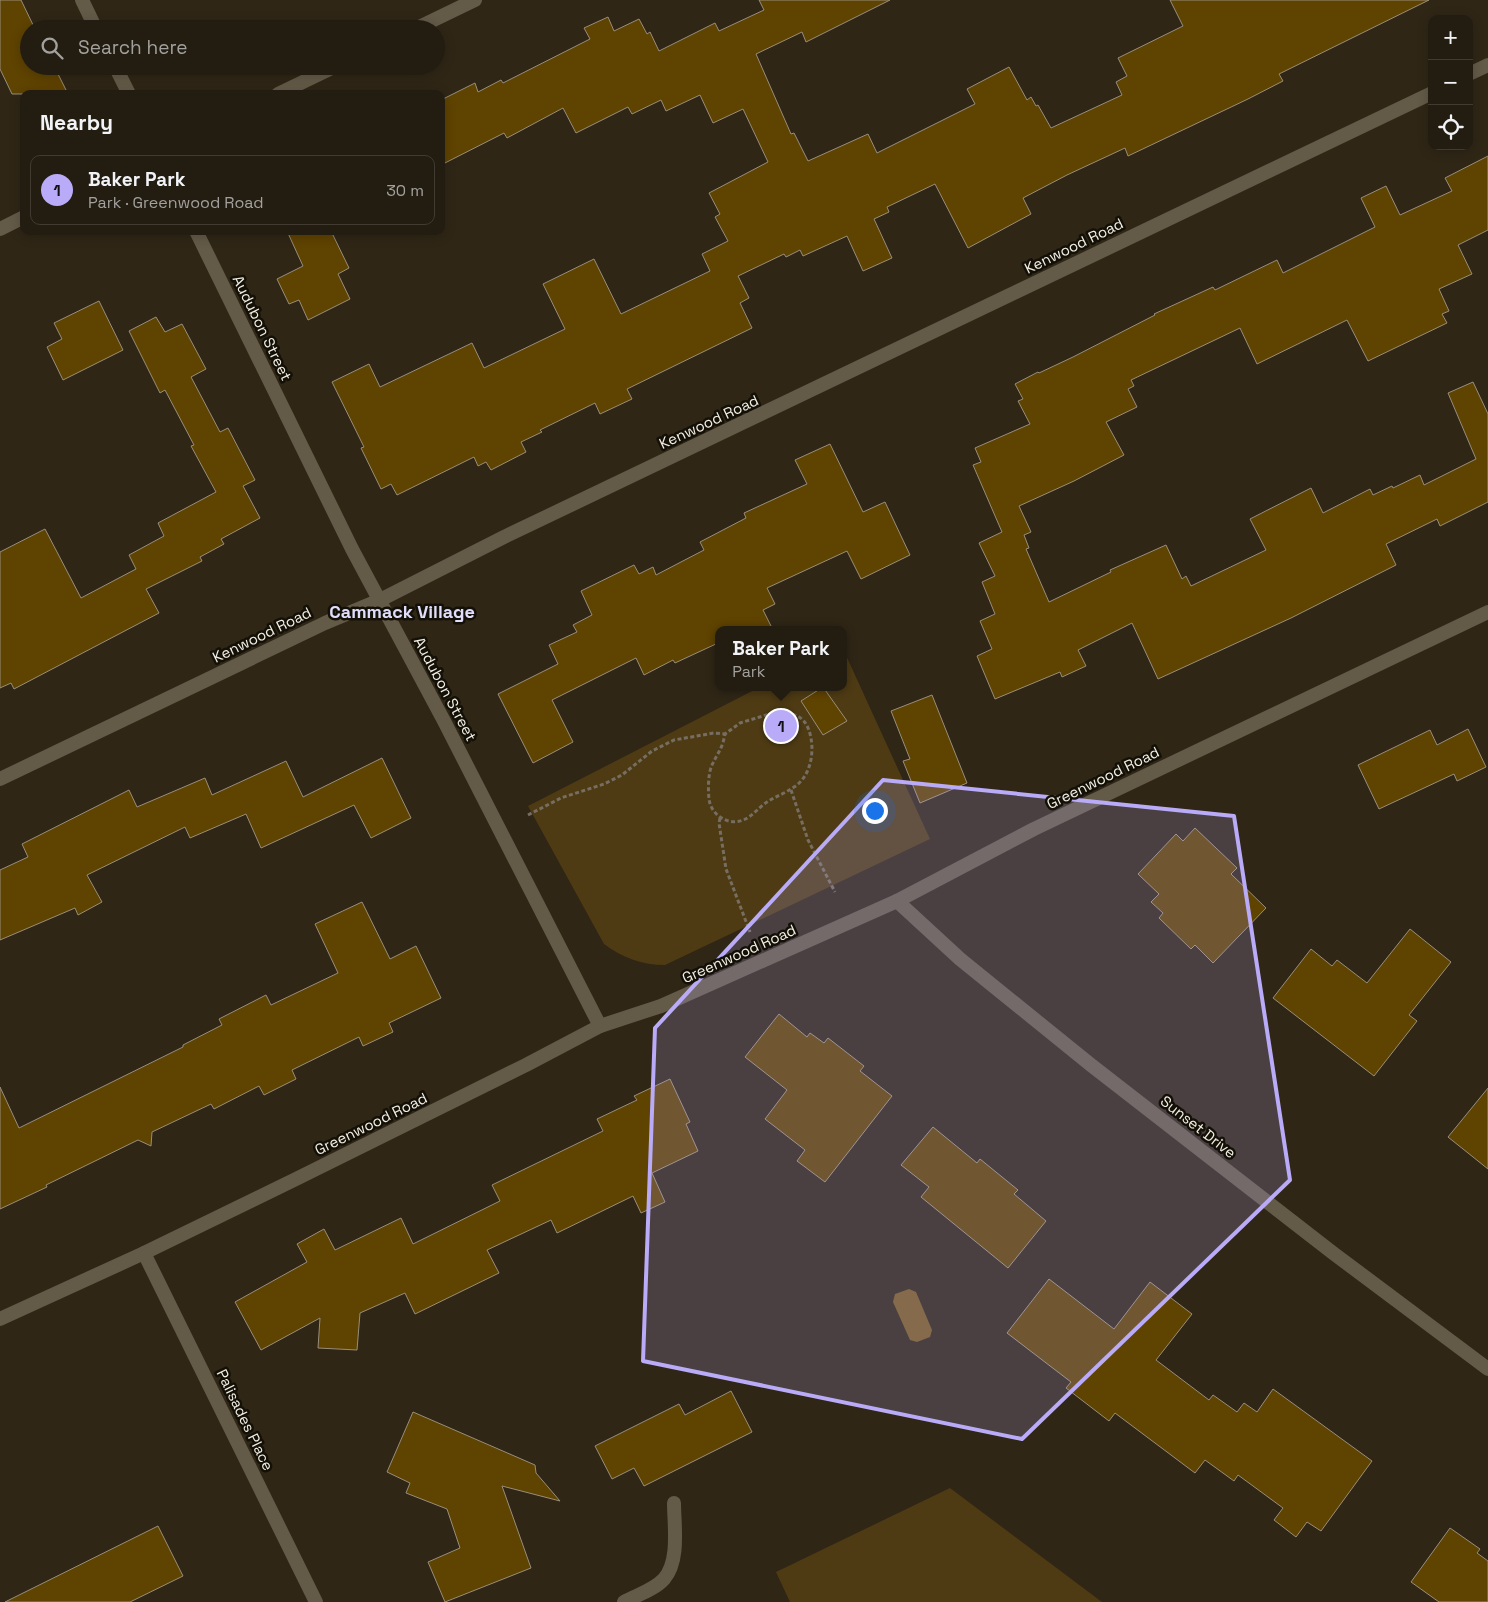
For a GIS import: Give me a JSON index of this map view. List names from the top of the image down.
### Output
{
  "streets": {
    "street": [
      "Kenwood Road",
      "Audubon Street",
      "Greenwood Road",
      "Sunset Drive",
      "Palisades Place"
    ]
  },
  "crossings": [
    ["Kenwood Road", "Audubon Street"],
    ["Audubon Street", "Greenwood Road"],
    ["Greenwood Road", "Sunset Drive"],
    ["Greenwood Road", "Palisades Place"]
  ],
  "districts": ["Cammack Village"],
  "page": {
    "map_buttons": ["+", "−"],
    "search": "Search here",
    "heading": "Nearby",
    "list": [
      {
        "mark": "1",
        "name": "Baker Park",
        "note": "Park · Greenwood Road",
        "value": "30 m"
      }
    ],
    "popup": ["Baker Park", "Park"],
    "pins": "1"
  }
}
